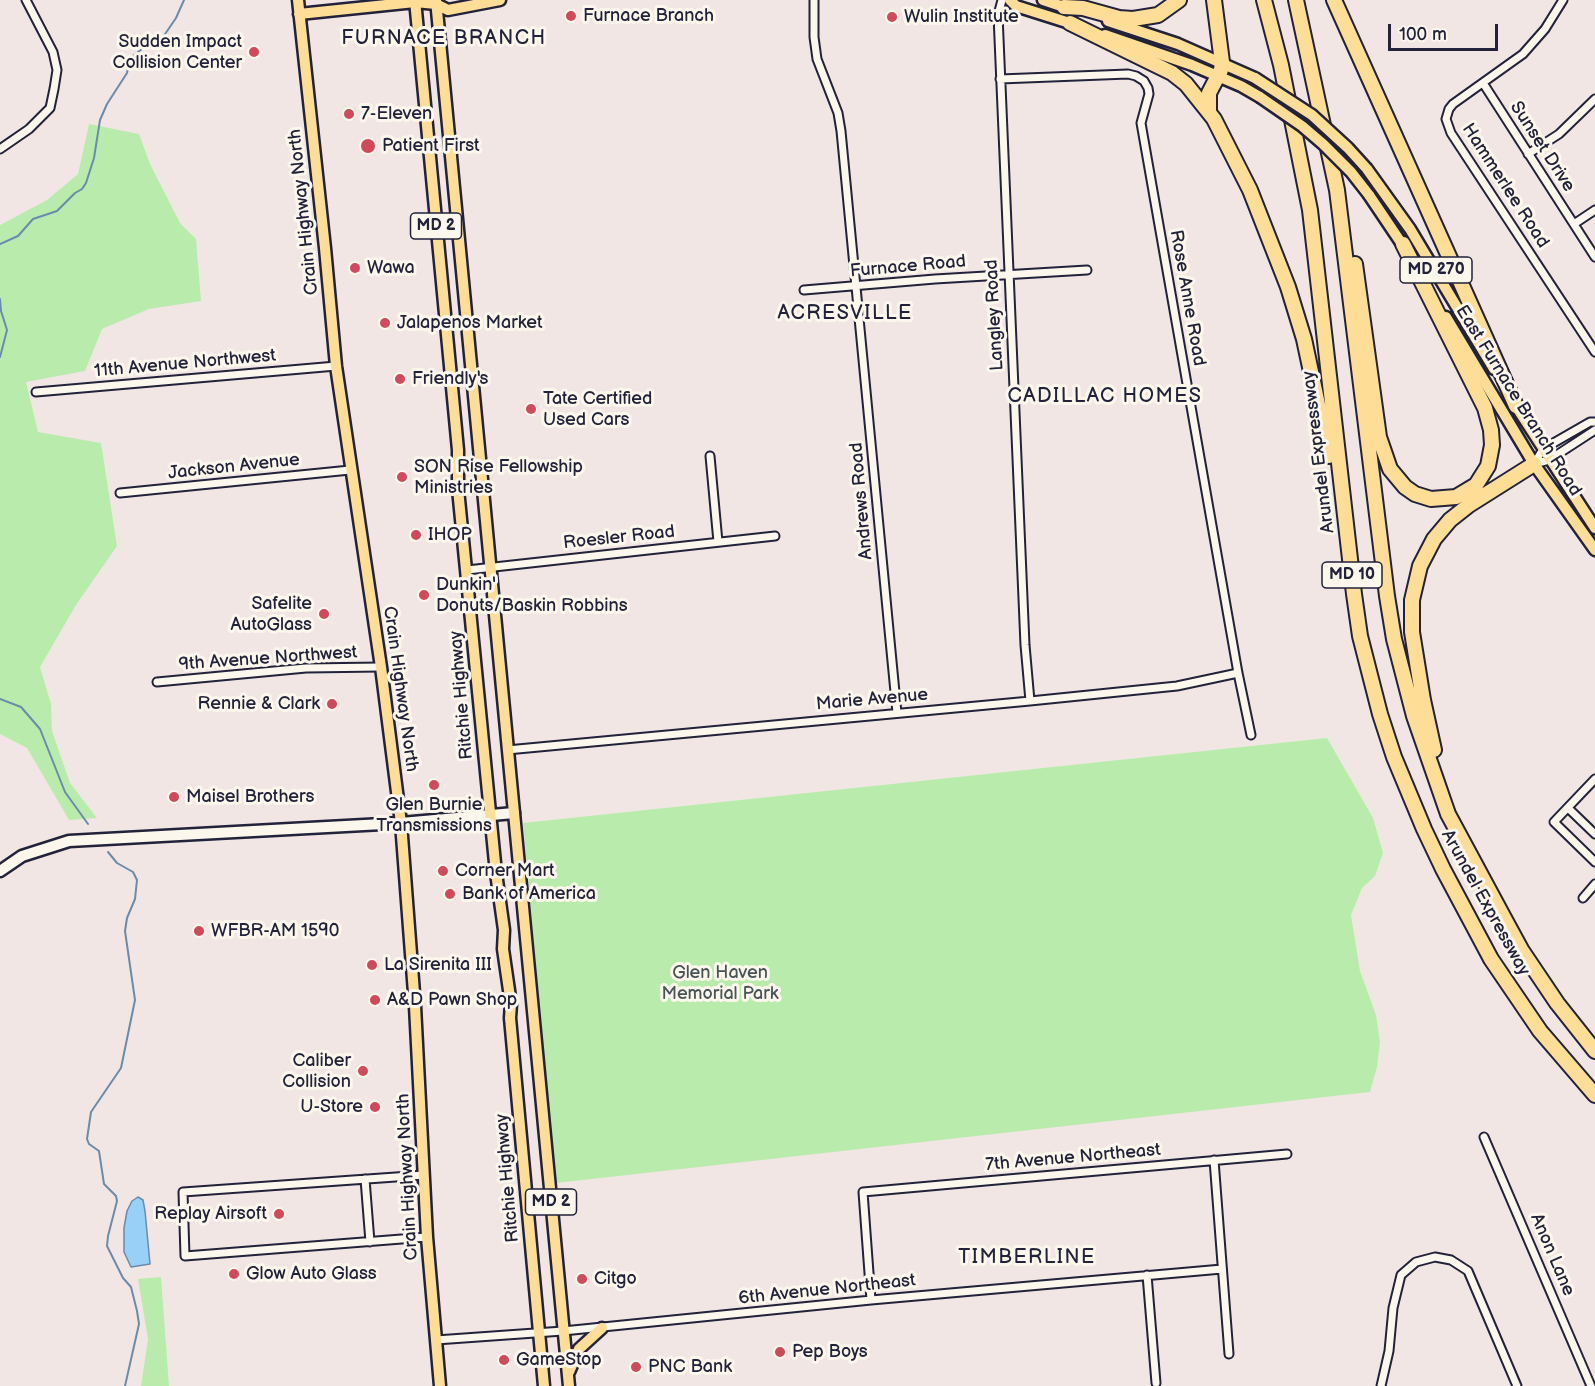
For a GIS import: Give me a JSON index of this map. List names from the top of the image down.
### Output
{
  "streets": {
    "highway": ["Arundel Expressway", "MD 10"],
    "main road": [
      "Crain Highway North",
      "MD 2",
      "MD 270",
      "East Furnace Branch Road",
      "Ritchie Highway"
    ],
    "street": [
      "Sunset Drive",
      "Hammerlee Road",
      "Furnace Road",
      "Rose Anne Road",
      "Langley Road",
      "11th Avenue Northwest",
      "Jackson Avenue",
      "Andrews Road",
      "Roesler Road",
      "9th Avenue Northwest",
      "Marie Avenue",
      "7th Avenue Northeast",
      "Anon Lane",
      "6th Avenue Northeast"
    ]
  },
  "crossings": [
    ["Sunset Drive", "Hammerlee Road"],
    ["Crain Highway North", "11th Avenue Northwest"],
    ["Crain Highway North", "Jackson Avenue"],
    ["Crain Highway North", "9th Avenue Northwest"],
    ["Crain Highway North", "6th Avenue Northeast"],
    ["MD 2", "Roesler Road"],
    ["MD 2", "Marie Avenue"],
    ["MD 2", "6th Avenue Northeast"],
    ["Furnace Road", "Langley Road"],
    ["Furnace Road", "Andrews Road"],
    ["Rose Anne Road", "Langley Road"],
    ["Rose Anne Road", "Marie Avenue"],
    ["Langley Road", "Marie Avenue"],
    ["Andrews Road", "Marie Avenue"],
    ["Roesler Road", "Ritchie Highway"],
    ["Ritchie Highway", "6th Avenue Northeast"],
    ["7th Avenue Northeast", "6th Avenue Northeast"]
  ],
  "districts": [
    "FURNACE BRANCH",
    "ACRESVILLE",
    "CADILLAC HOMES",
    "TIMBERLINE"
  ],
  "parks": ["Glen Haven Memorial Park"],
  "places": [
    "Furnace Branch",
    "Wulin Institute",
    "Sudden Impact Collision Center",
    "7-Eleven",
    "Patient First",
    "Wawa",
    "Jalapenos Market",
    "Friendly's",
    "Tate Certified Used Cars",
    "SON Rise Fellowship Ministries",
    "IHOP",
    "Dunkin' Donuts/Baskin Robbins",
    "Safelite AutoGlass",
    "Rennie & Clark",
    "Glen Burnie Transmissions",
    "Maisel Brothers",
    "Corner Mart",
    "Bank of America",
    "WFBR-AM 1590",
    "La Sirenita III",
    "A&D Pawn Shop",
    "Caliber Collision",
    "U-Store",
    "Replay Airsoft",
    "Glow Auto Glass",
    "Citgo",
    "Pep Boys",
    "GameStop",
    "PNC Bank"
  ],
  "scale_bar": "100 m"
}
